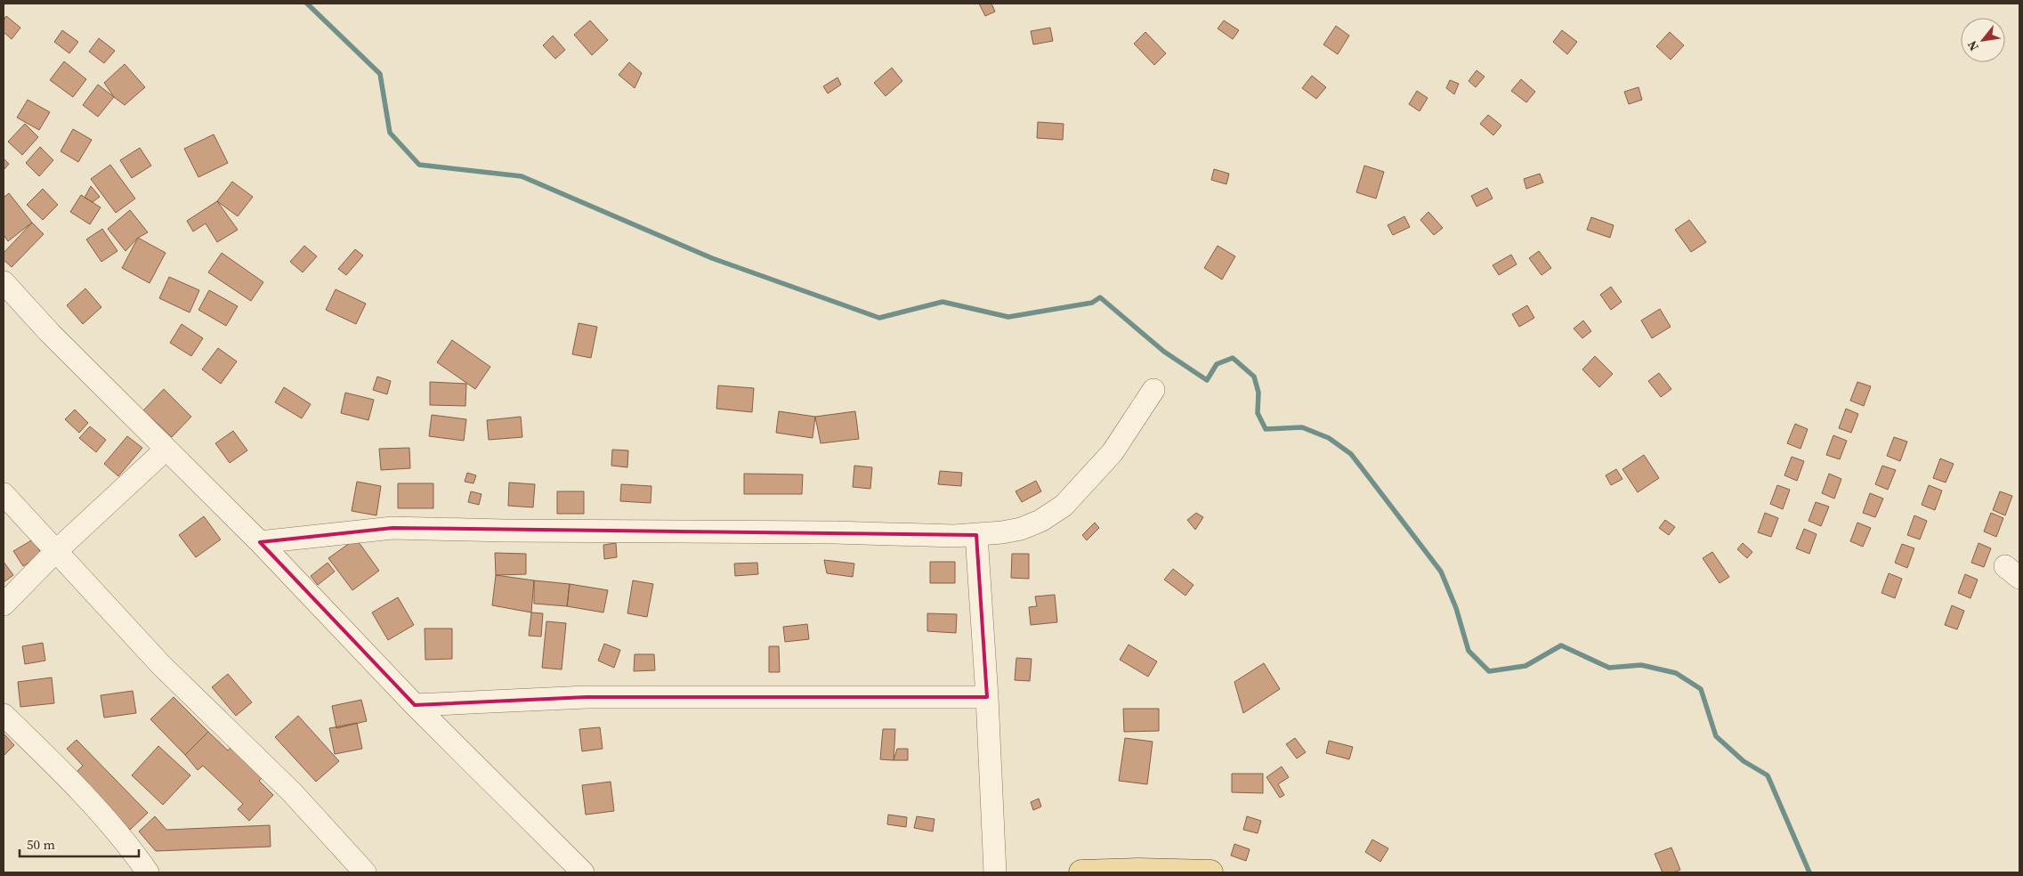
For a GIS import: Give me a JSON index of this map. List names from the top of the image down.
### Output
{
  "scale_bar": "50 m",
  "north": "bottom left"
}
